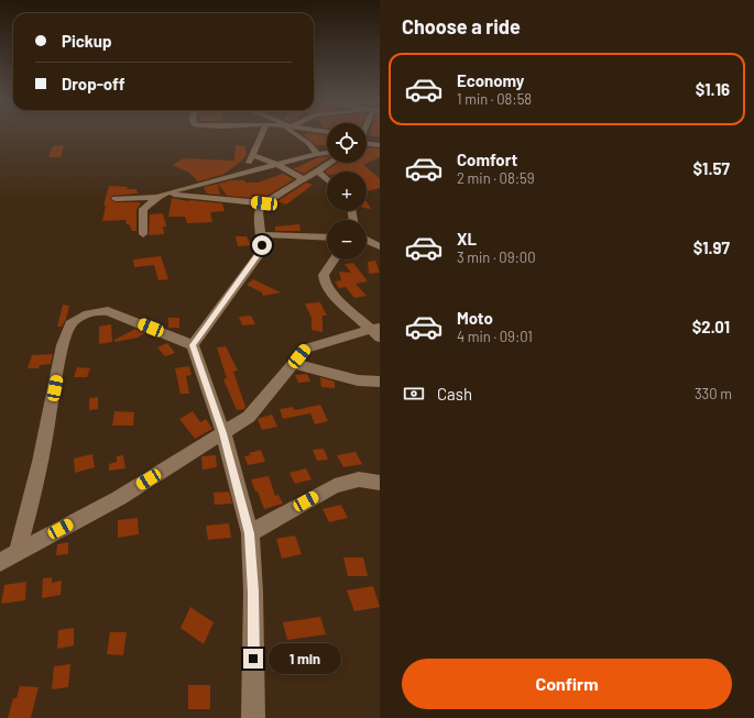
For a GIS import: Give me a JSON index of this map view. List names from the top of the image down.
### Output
{
  "page": {
    "heading": "Choose a ride",
    "banner": ["Pickup", "Drop-off"],
    "list": [
      {
        "name": "Economy",
        "note": "1 min · 08:58",
        "value": "$1.16"
      },
      {
        "name": "Comfort",
        "note": "2 min · 08:59",
        "value": "$1.57"
      },
      {
        "name": "XL",
        "note": "3 min · 09:00",
        "value": "$1.97"
      },
      {
        "name": "Moto",
        "note": "4 min · 09:01",
        "value": "$2.01"
      }
    ],
    "map_buttons": ["+", "−"],
    "pay": ["Cash", "330 m"],
    "bubble": "1 min",
    "buttons": "Confirm"
  }
}
